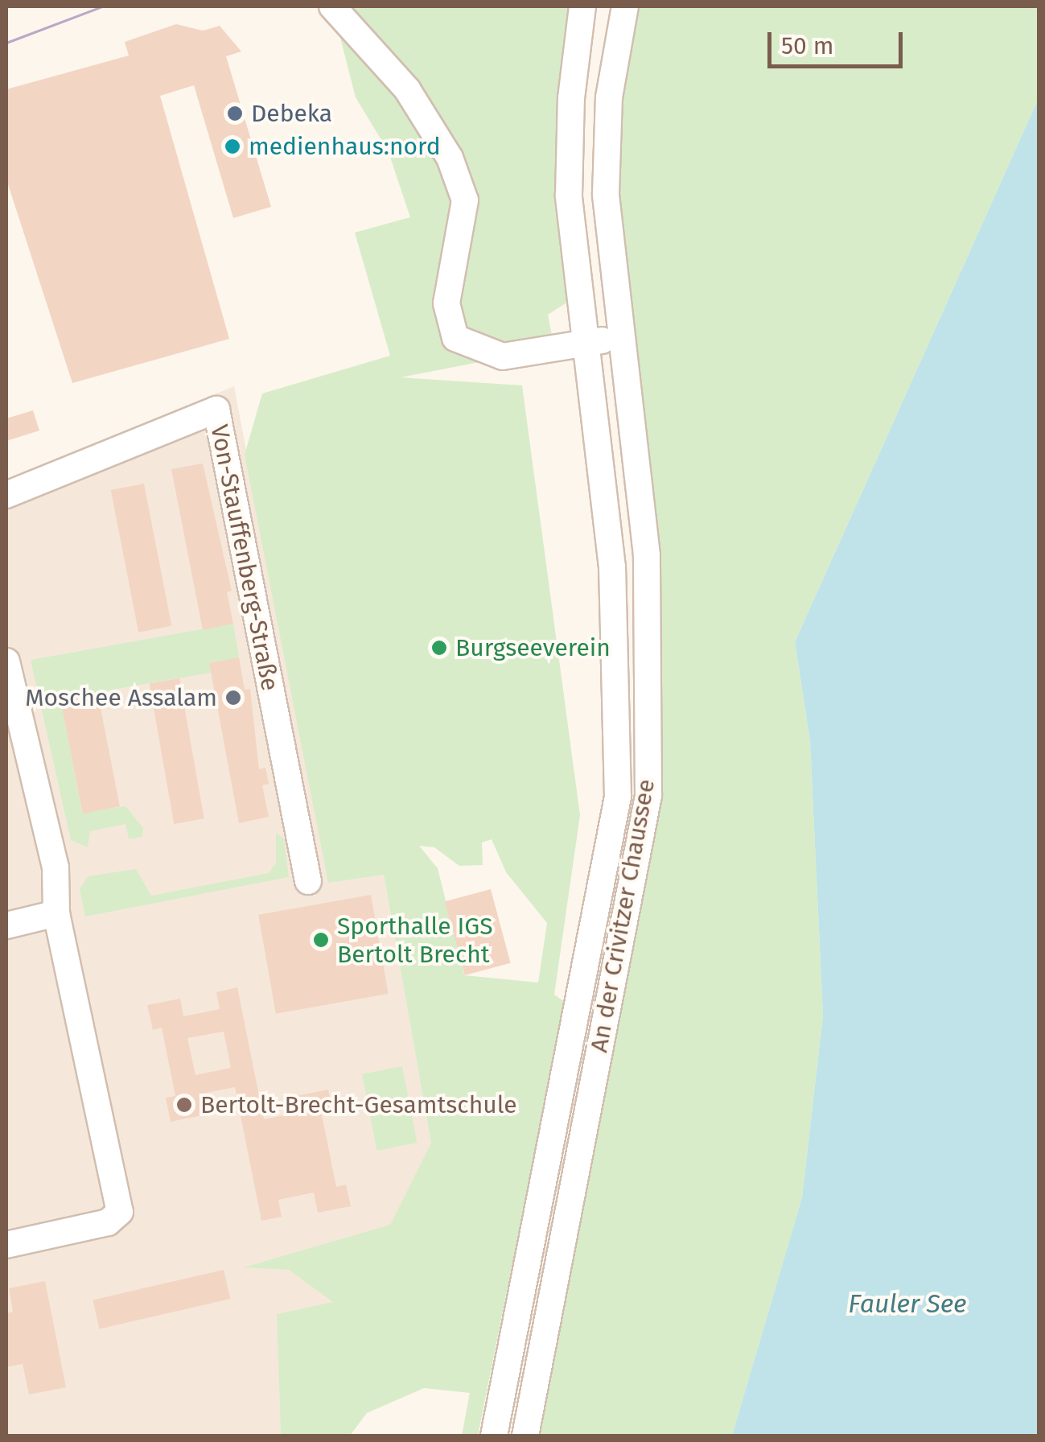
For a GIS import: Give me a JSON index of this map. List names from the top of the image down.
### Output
{
  "streets": {
    "street": ["Von-Stauffenberg-Straße", "An der Crivitzer Chaussee"]
  },
  "water": ["Fauler See"],
  "places": [
    "Debeka",
    "medienhaus:nord",
    "Burgseeverein",
    "Moschee Assalam",
    "Sporthalle IGS Bertolt Brecht",
    "Bertolt-Brecht-Gesamtschule"
  ],
  "scale_bar": "50 m"
}
